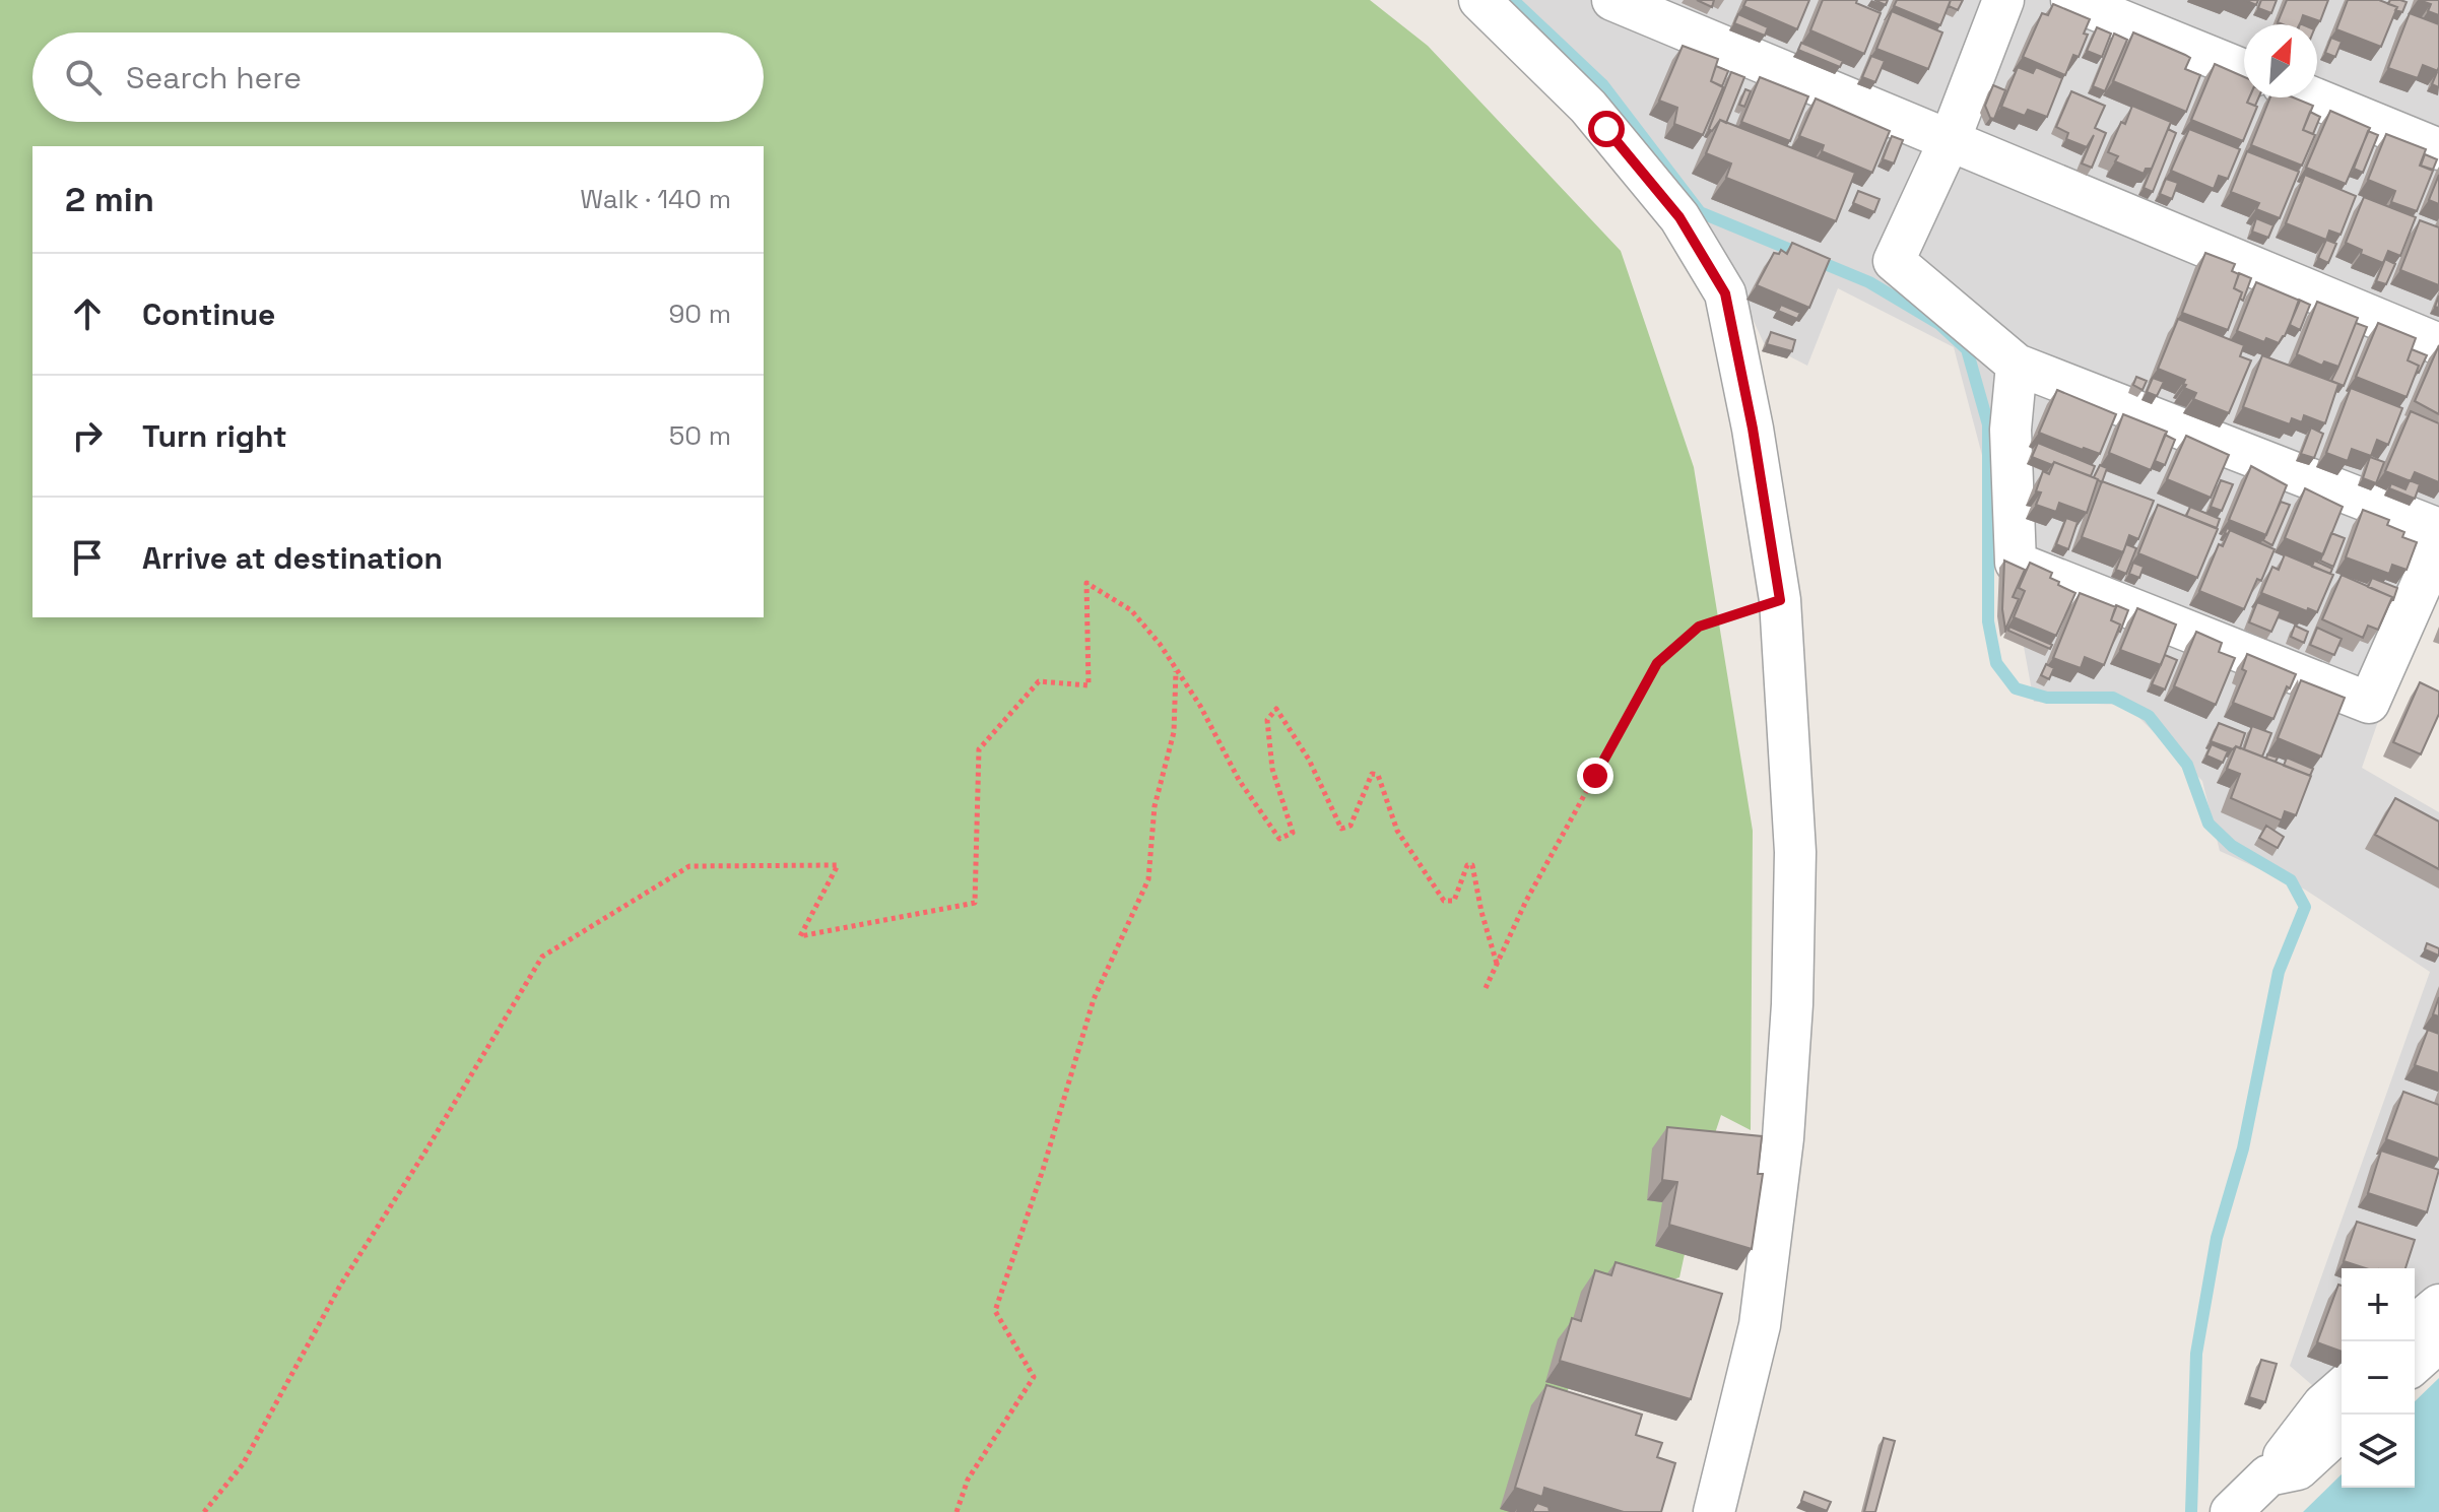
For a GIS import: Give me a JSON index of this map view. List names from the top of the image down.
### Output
{
  "north": "top right",
  "page": {
    "search": "Search here",
    "heading": ["2 min", "Walk · 140 m"],
    "list": [
      ["Continue", "90 m"],
      ["Turn right", "50 m"],
      "Arrive at destination"
    ],
    "map_buttons": ["+", "−"]
  }
}
